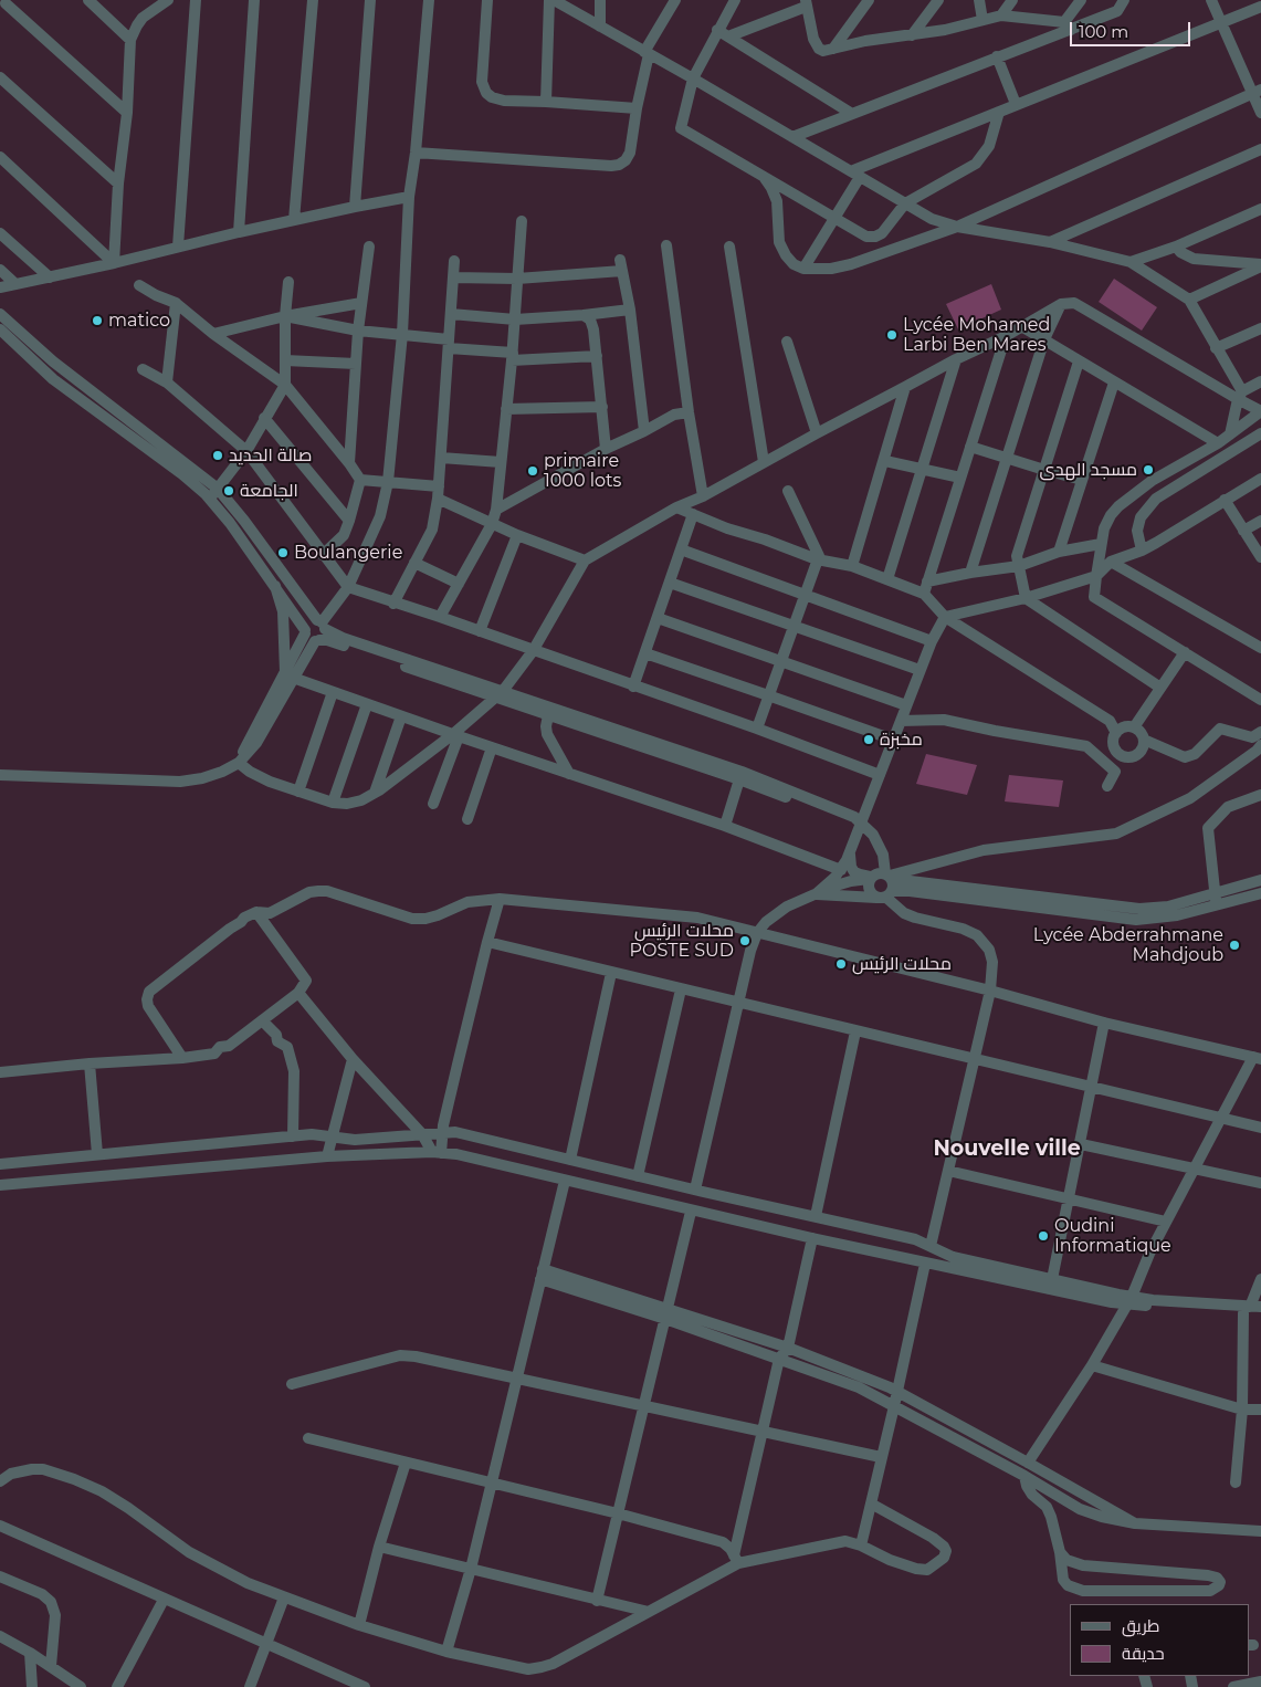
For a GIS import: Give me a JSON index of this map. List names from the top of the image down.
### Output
{
  "districts": ["Nouvelle ville"],
  "places": [
    "matico",
    "Lycée Mohamed Larbi Ben Mares",
    "صالة الحديد",
    "مسجد الهدى",
    "primaire 1000 lots",
    "الجامعة",
    "Boulangerie",
    "مخبزة",
    "محلات الرئيس POSTE SUD",
    "Lycée Abderrahmane Mahdjoub",
    "محلات الرئيس",
    "Oudini Informatique"
  ],
  "legend": ["طريق", "حديقة"],
  "scale_bar": "100 m"
}
